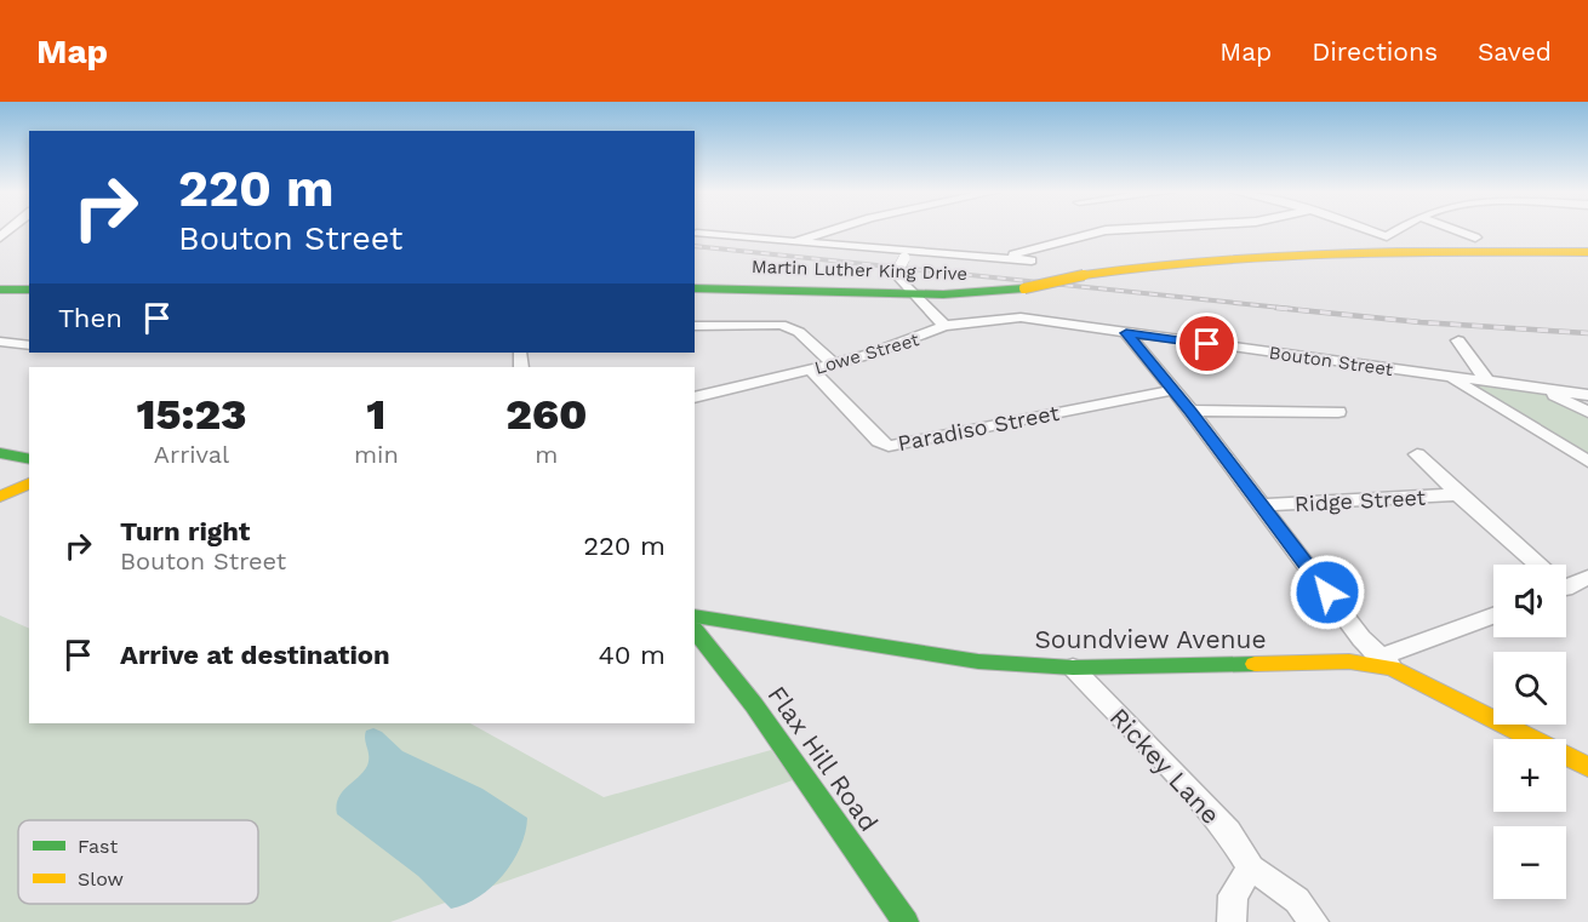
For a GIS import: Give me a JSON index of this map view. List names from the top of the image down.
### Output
{
  "streets": {
    "main road": ["Martin Luther King Drive", "Soundview Avenue", "Flax Hill Road"],
    "street": [
      "Lowe Street",
      "Bouton Street",
      "Paradiso Street",
      "Ridge Street",
      "Rickey Lane"
    ]
  },
  "crossings": [
    ["Martin Luther King Drive", "Lowe Street"],
    ["Lowe Street", "Bouton Street"],
    ["Lowe Street", "Paradiso Street"],
    ["Soundview Avenue", "Rickey Lane"]
  ],
  "legend": ["Fast", "Slow"],
  "page": {
    "header": "Map",
    "nav": ["Map", "Directions", "Saved"],
    "turn": ["220 m", "Bouton Street"],
    "then": "Then",
    "eta": [
      "15:23",
      "Arrival",
      "1",
      "min",
      "260",
      "m"
    ],
    "list": [
      {
        "name": "Turn right",
        "note": "Bouton Street",
        "value": "220 m"
      },
      {
        "name": "Arrive at destination",
        "value": "40 m"
      }
    ],
    "map_buttons": ["+", "−"]
  }
}
